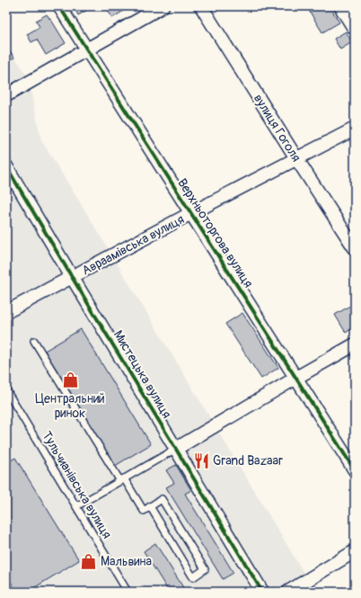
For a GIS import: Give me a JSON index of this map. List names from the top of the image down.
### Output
{
  "streets": {
    "street": [
      "вулиця Гоголя",
      "Верхньоторгова вулиця",
      "Авраамівська вулиця",
      "Мистецька вулиця"
    ],
    "lane": ["Тульчианівська вулиця"]
  },
  "crossings": [
    ["вулиця Гоголя", "Авраамівська вулиця"],
    ["Верхньоторгова вулиця", "Авраамівська вулиця"],
    ["Авраамівська вулиця", "Мистецька вулиця"]
  ],
  "places": {
    "shop": ["Центральний ринок", "Мальвина"],
    "restaurant": ["Grand Bazaar"]
  }
}
